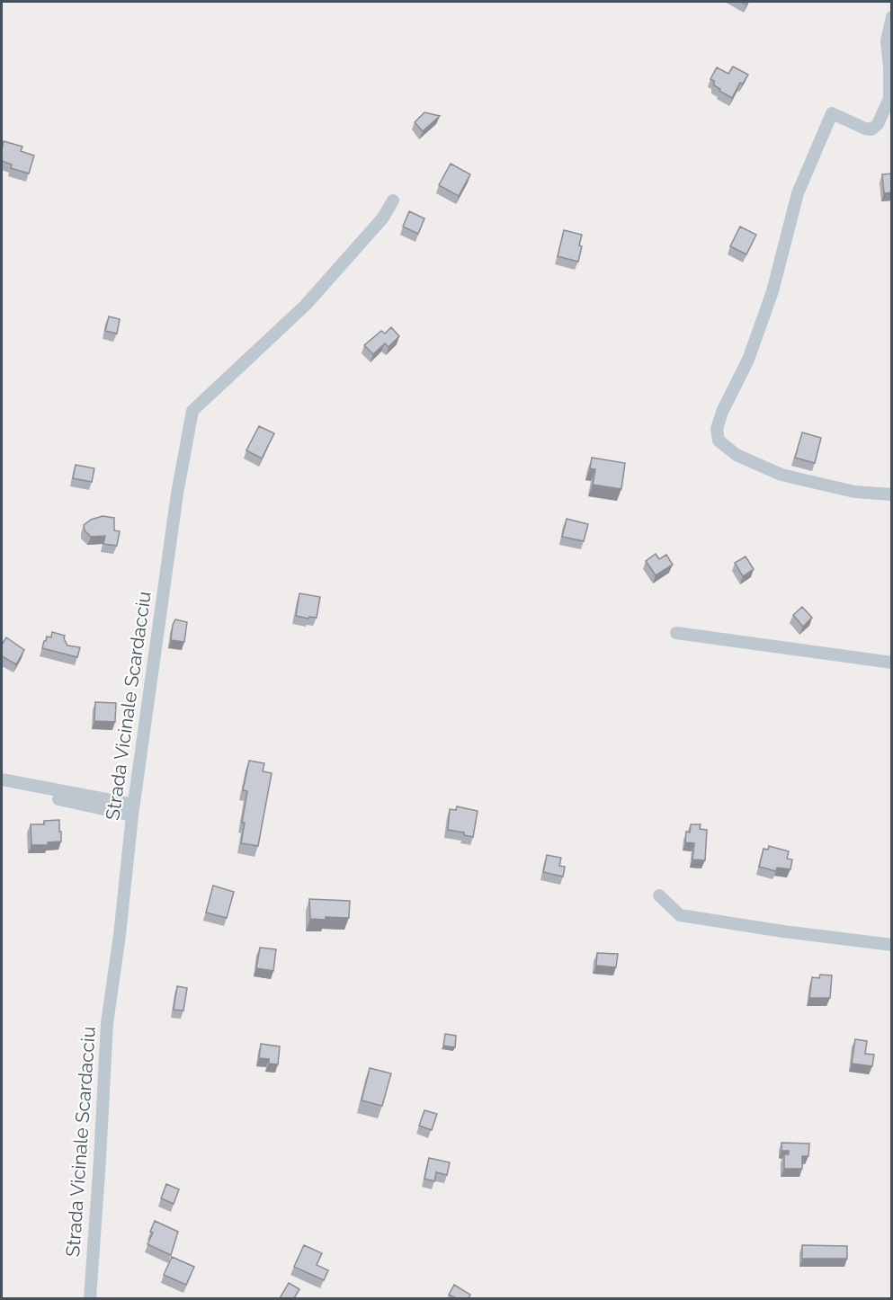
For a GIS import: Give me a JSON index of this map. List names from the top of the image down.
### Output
{
  "streets": {
    "street": ["Strada Vicinale Scardacciu"]
  }
}
